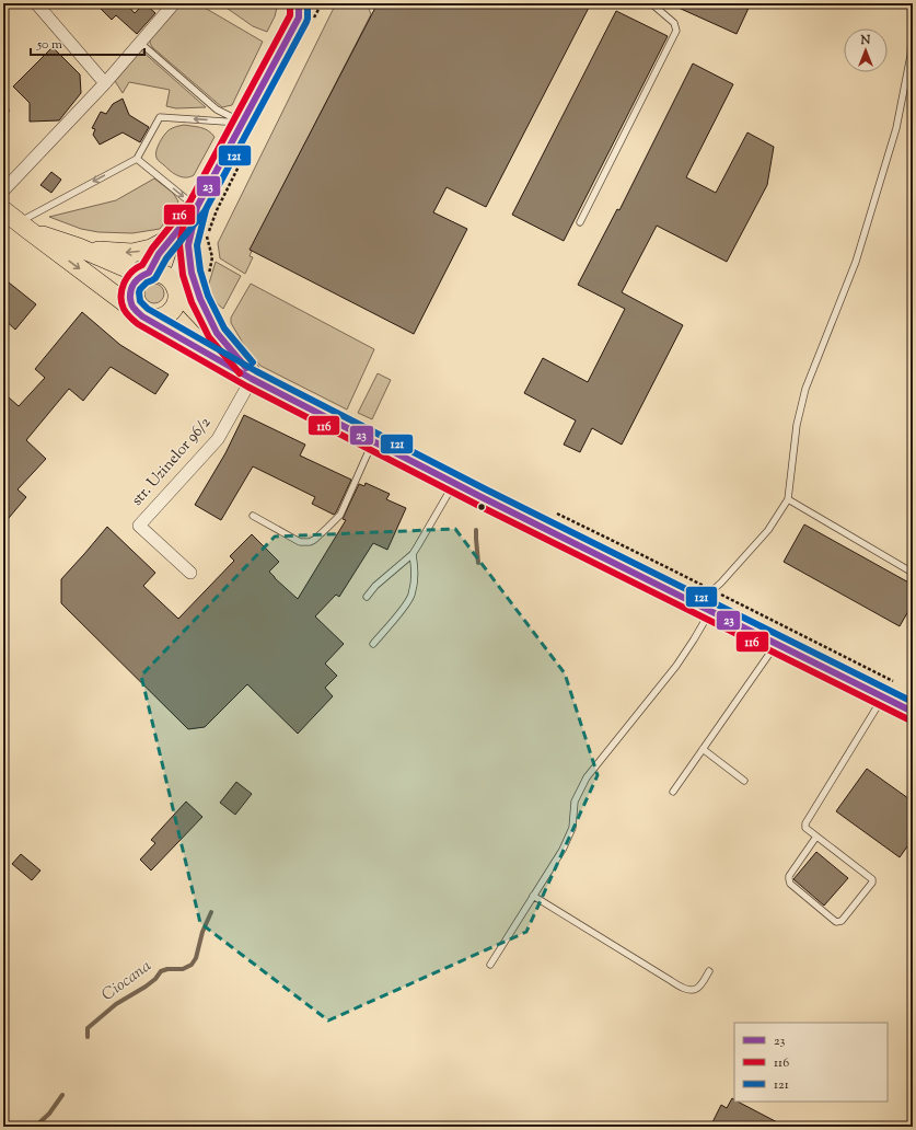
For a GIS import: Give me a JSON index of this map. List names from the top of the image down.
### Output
{
  "streets": {
    "street": ["str. Uzinelor 96/2"]
  },
  "water": ["Ciocana"],
  "lines": ["transit line 23", "transit line 116", "transit line 121"],
  "legend": ["23", "116", "121"],
  "scale_bar": "50 m",
  "north": "top"
}
